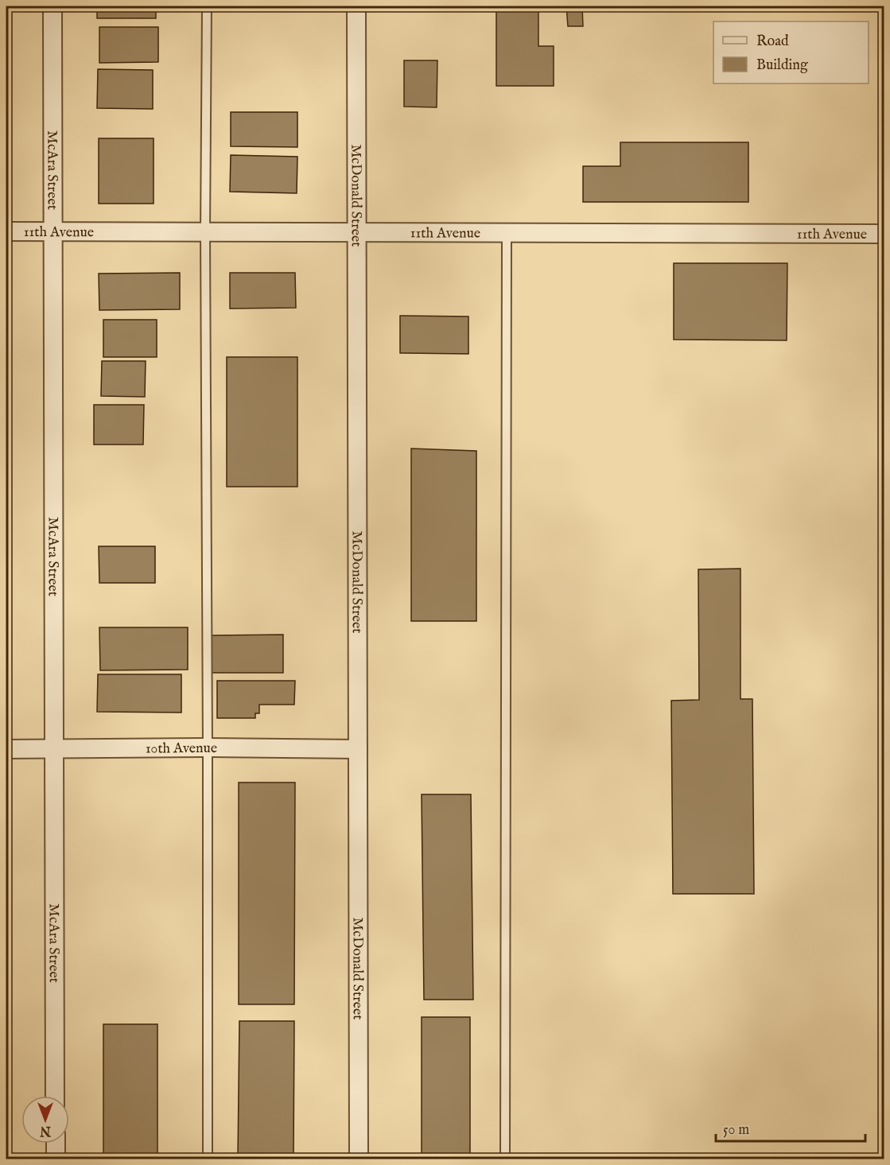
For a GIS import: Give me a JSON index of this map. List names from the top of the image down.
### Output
{
  "streets": {
    "street": [
      "McAra Street",
      "McDonald Street",
      "11th Avenue",
      "10th Avenue"
    ]
  },
  "crossings": [
    ["McAra Street", "11th Avenue"],
    ["McAra Street", "10th Avenue"],
    ["McDonald Street", "11th Avenue"],
    ["McDonald Street", "10th Avenue"]
  ],
  "legend": ["Road", "Building"],
  "scale_bar": "50 m",
  "north": "bottom"
}
